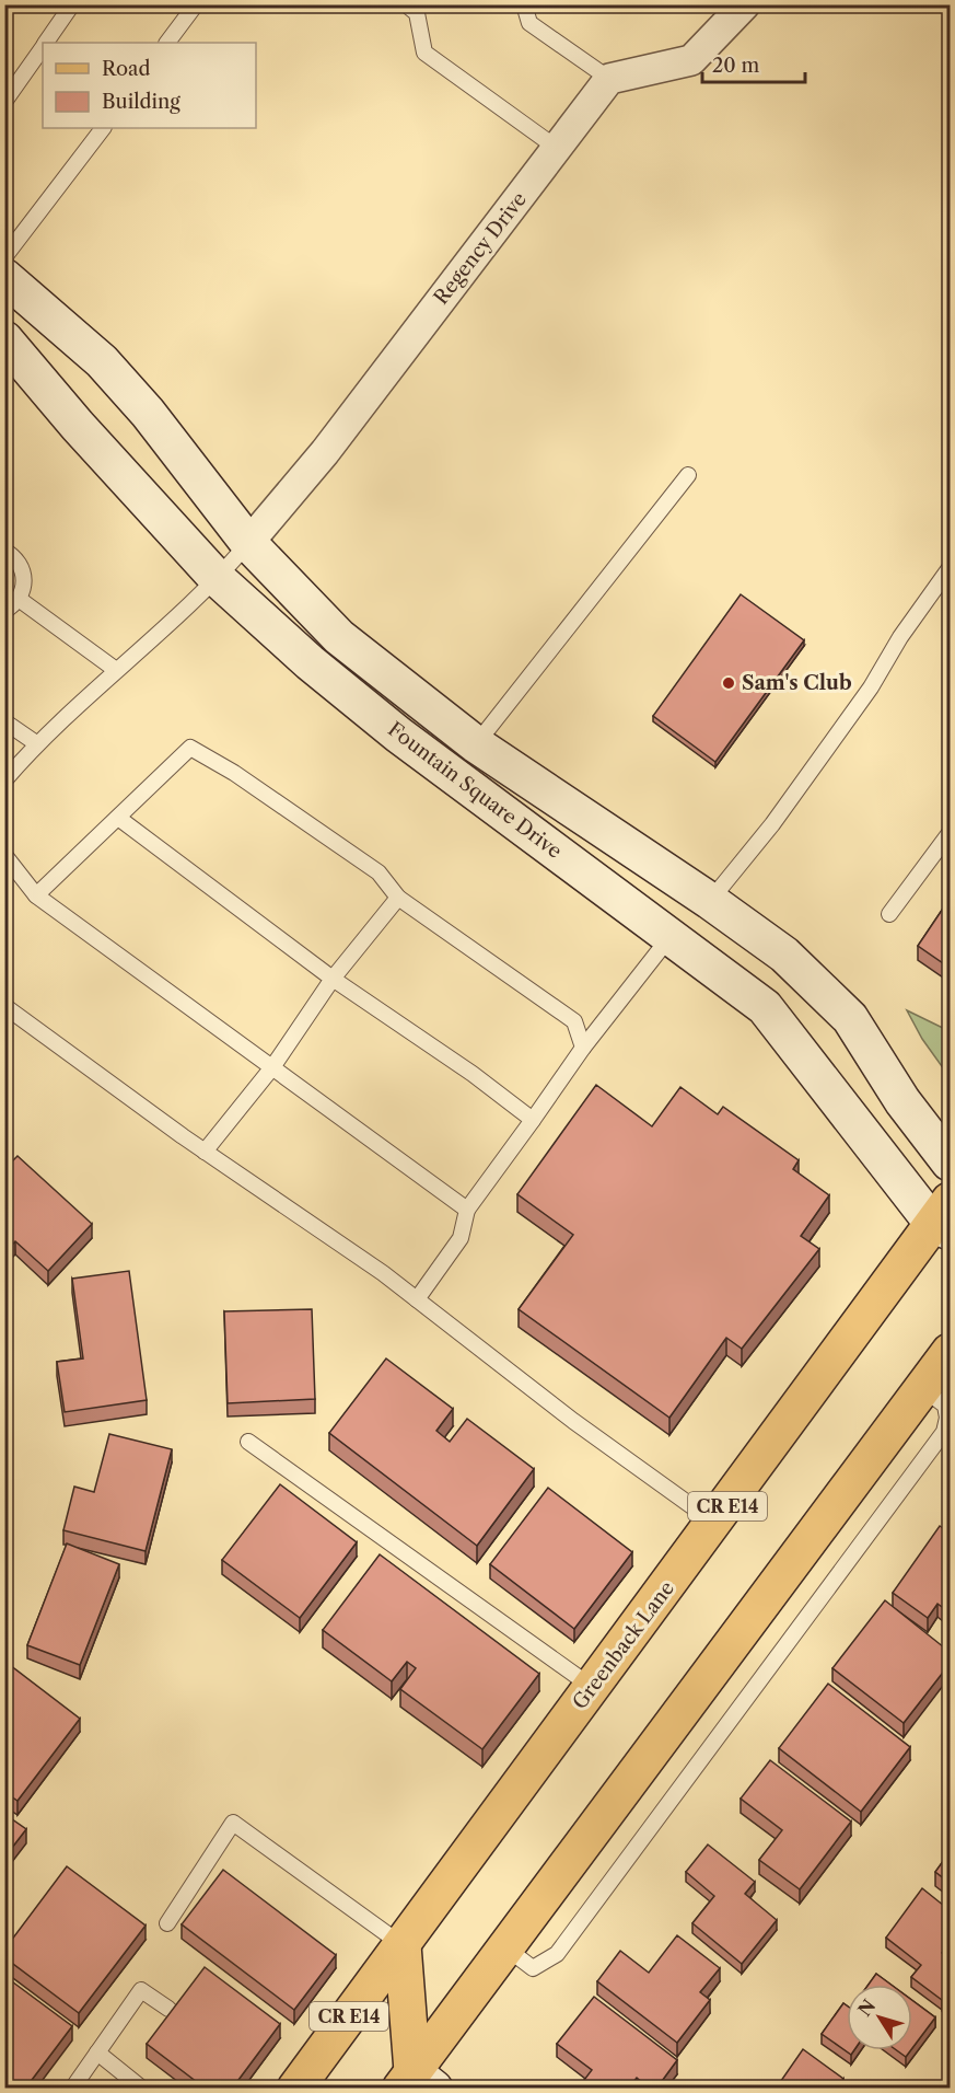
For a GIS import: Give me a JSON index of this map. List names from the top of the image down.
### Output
{
  "streets": {
    "main road": ["CR E14", "Greenback Lane"],
    "street": ["Regency Drive", "Fountain Square Drive"]
  },
  "crossings": [
    ["Regency Drive", "Fountain Square Drive"],
    ["Fountain Square Drive", "Greenback Lane"]
  ],
  "places": ["Sam's Club"],
  "legend": ["Road", "Building"],
  "scale_bar": "20 m",
  "north": "top left"
}
